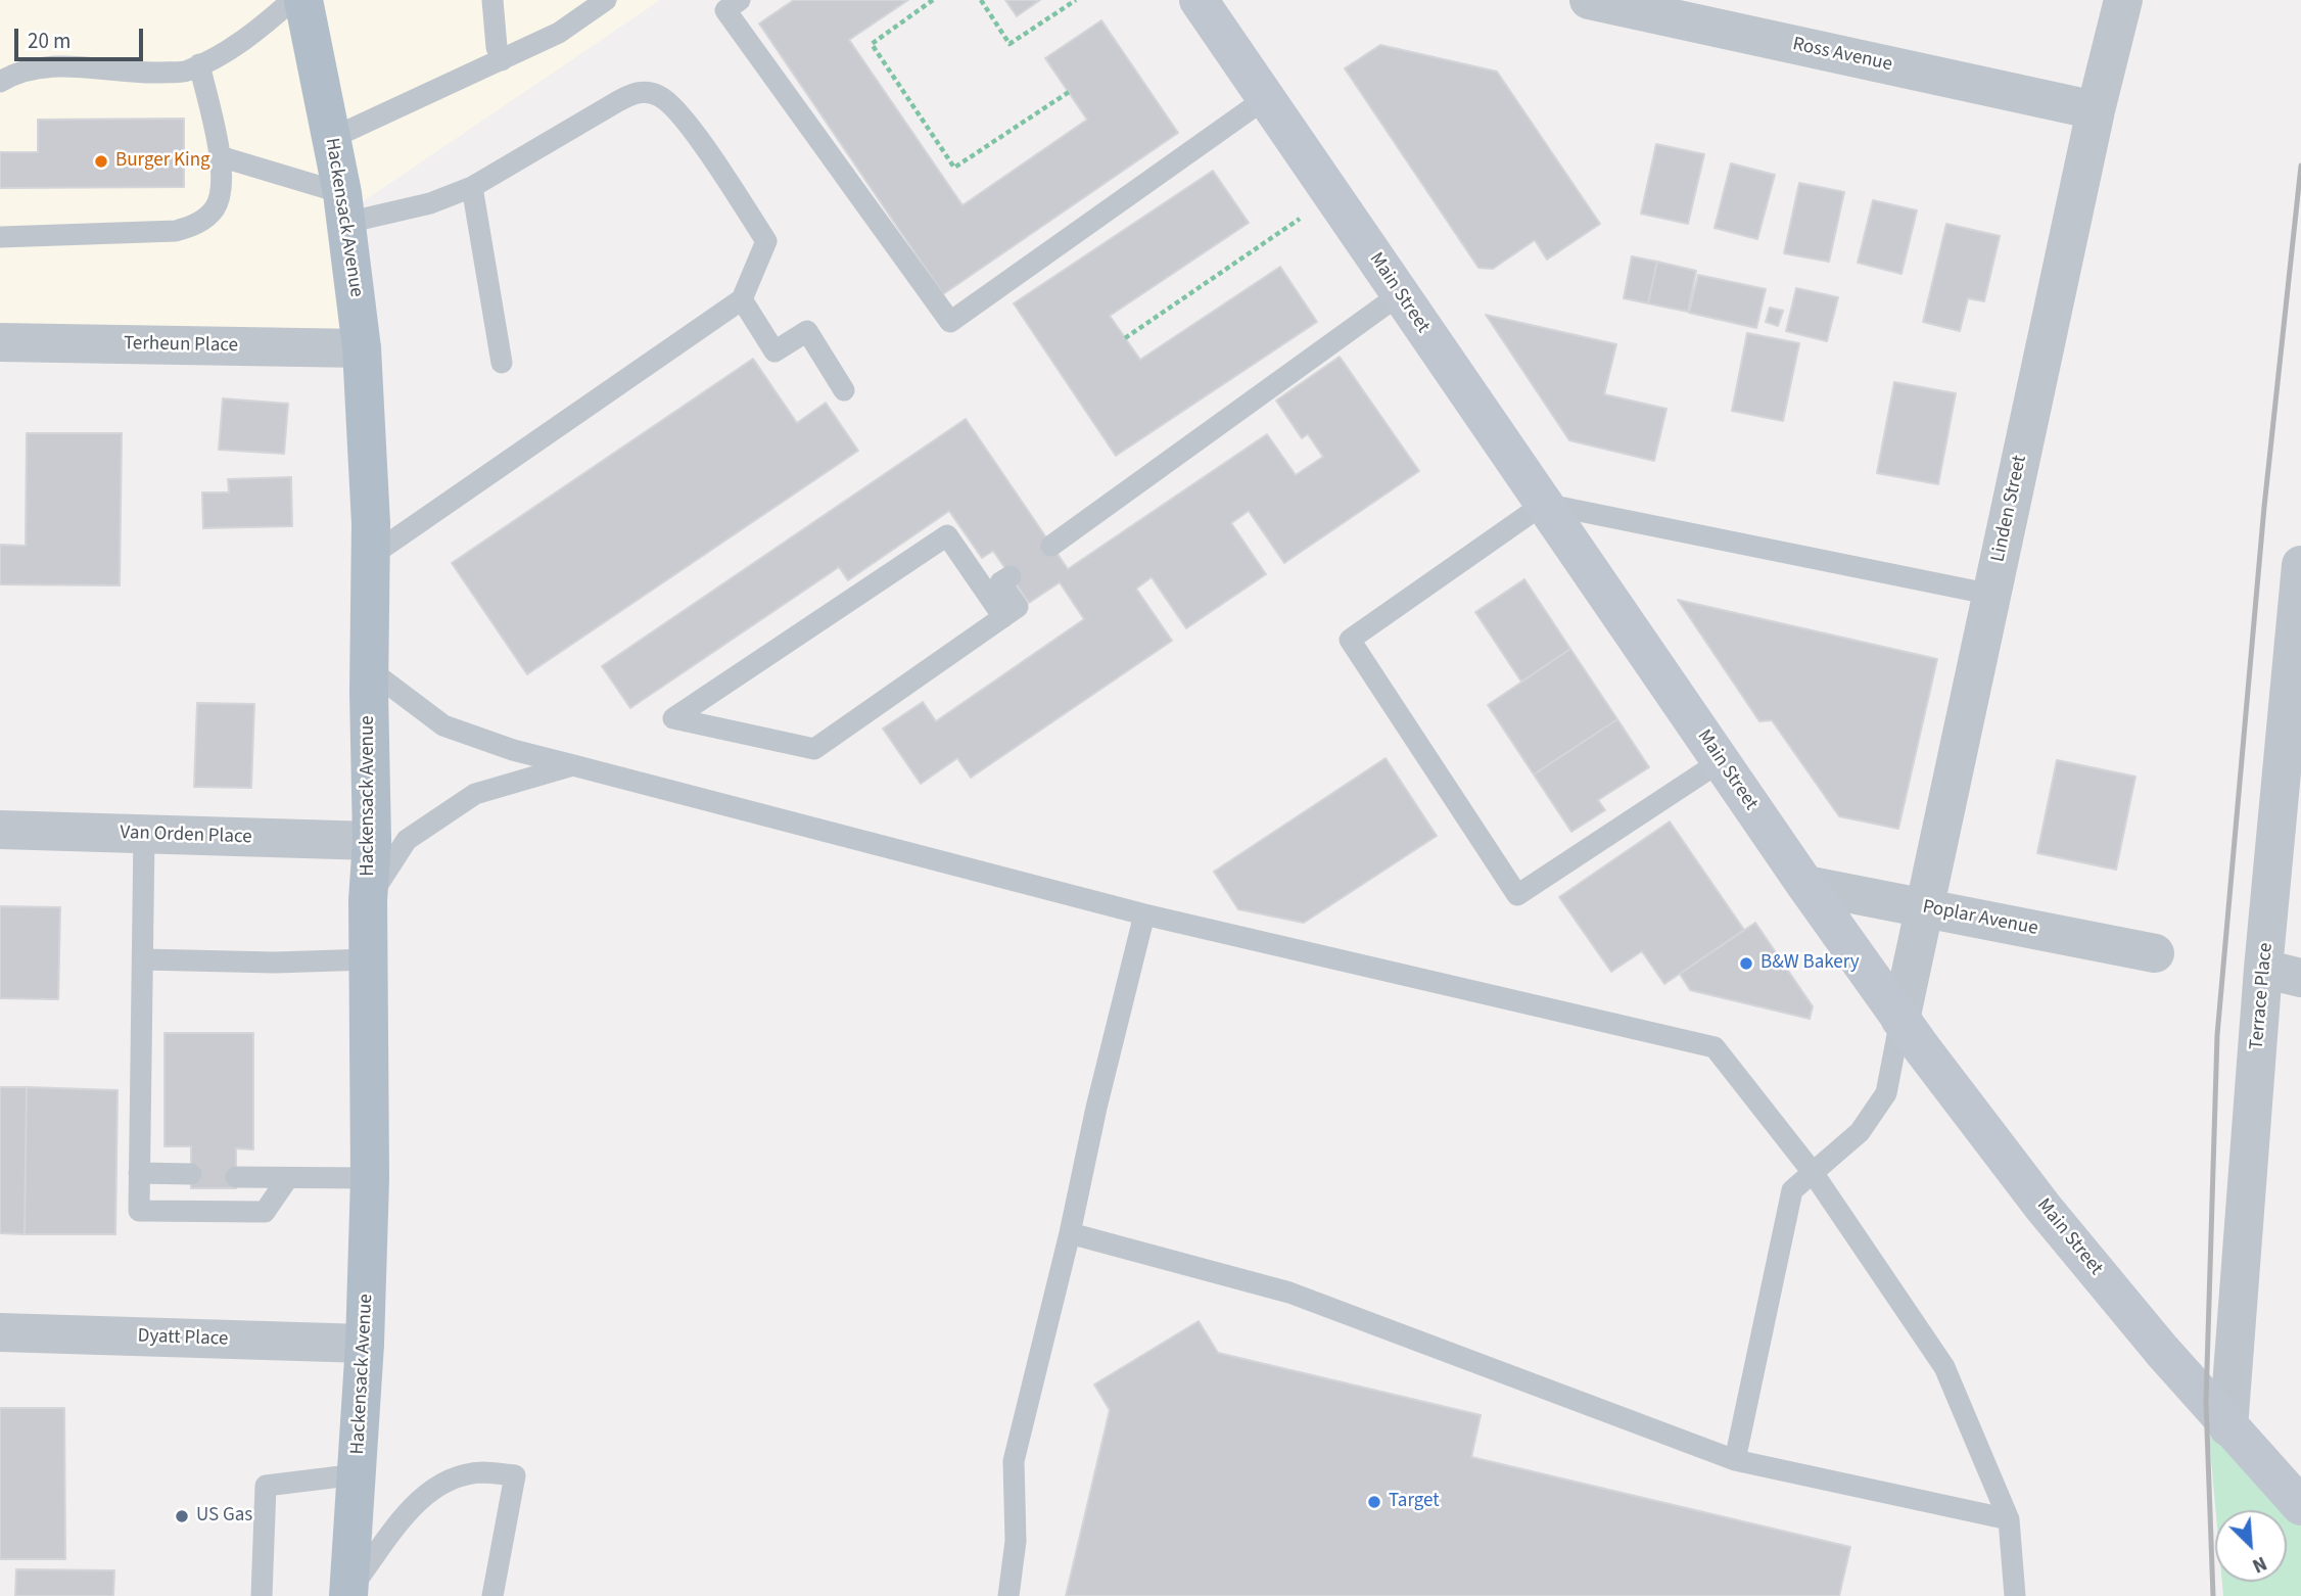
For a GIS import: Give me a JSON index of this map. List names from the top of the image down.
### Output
{
  "streets": {
    "main road": ["Hackensack Avenue", "Main Street"],
    "street": [
      "Ross Avenue",
      "Terheun Place",
      "Linden Street",
      "Van Orden Place",
      "Poplar Avenue",
      "Terrace Place",
      "Dyatt Place"
    ]
  },
  "crossings": [
    ["Ross Avenue", "Linden Street"],
    ["Hackensack Avenue", "Terheun Place"],
    ["Hackensack Avenue", "Van Orden Place"],
    ["Hackensack Avenue", "Dyatt Place"],
    ["Main Street", "Linden Street"],
    ["Main Street", "Poplar Avenue"],
    ["Main Street", "Terrace Place"],
    ["Linden Street", "Poplar Avenue"]
  ],
  "places": [
    "Burger King",
    "B&W Bakery",
    "Target",
    "US Gas"
  ],
  "scale_bar": "20 m",
  "north": "bottom right"
}
